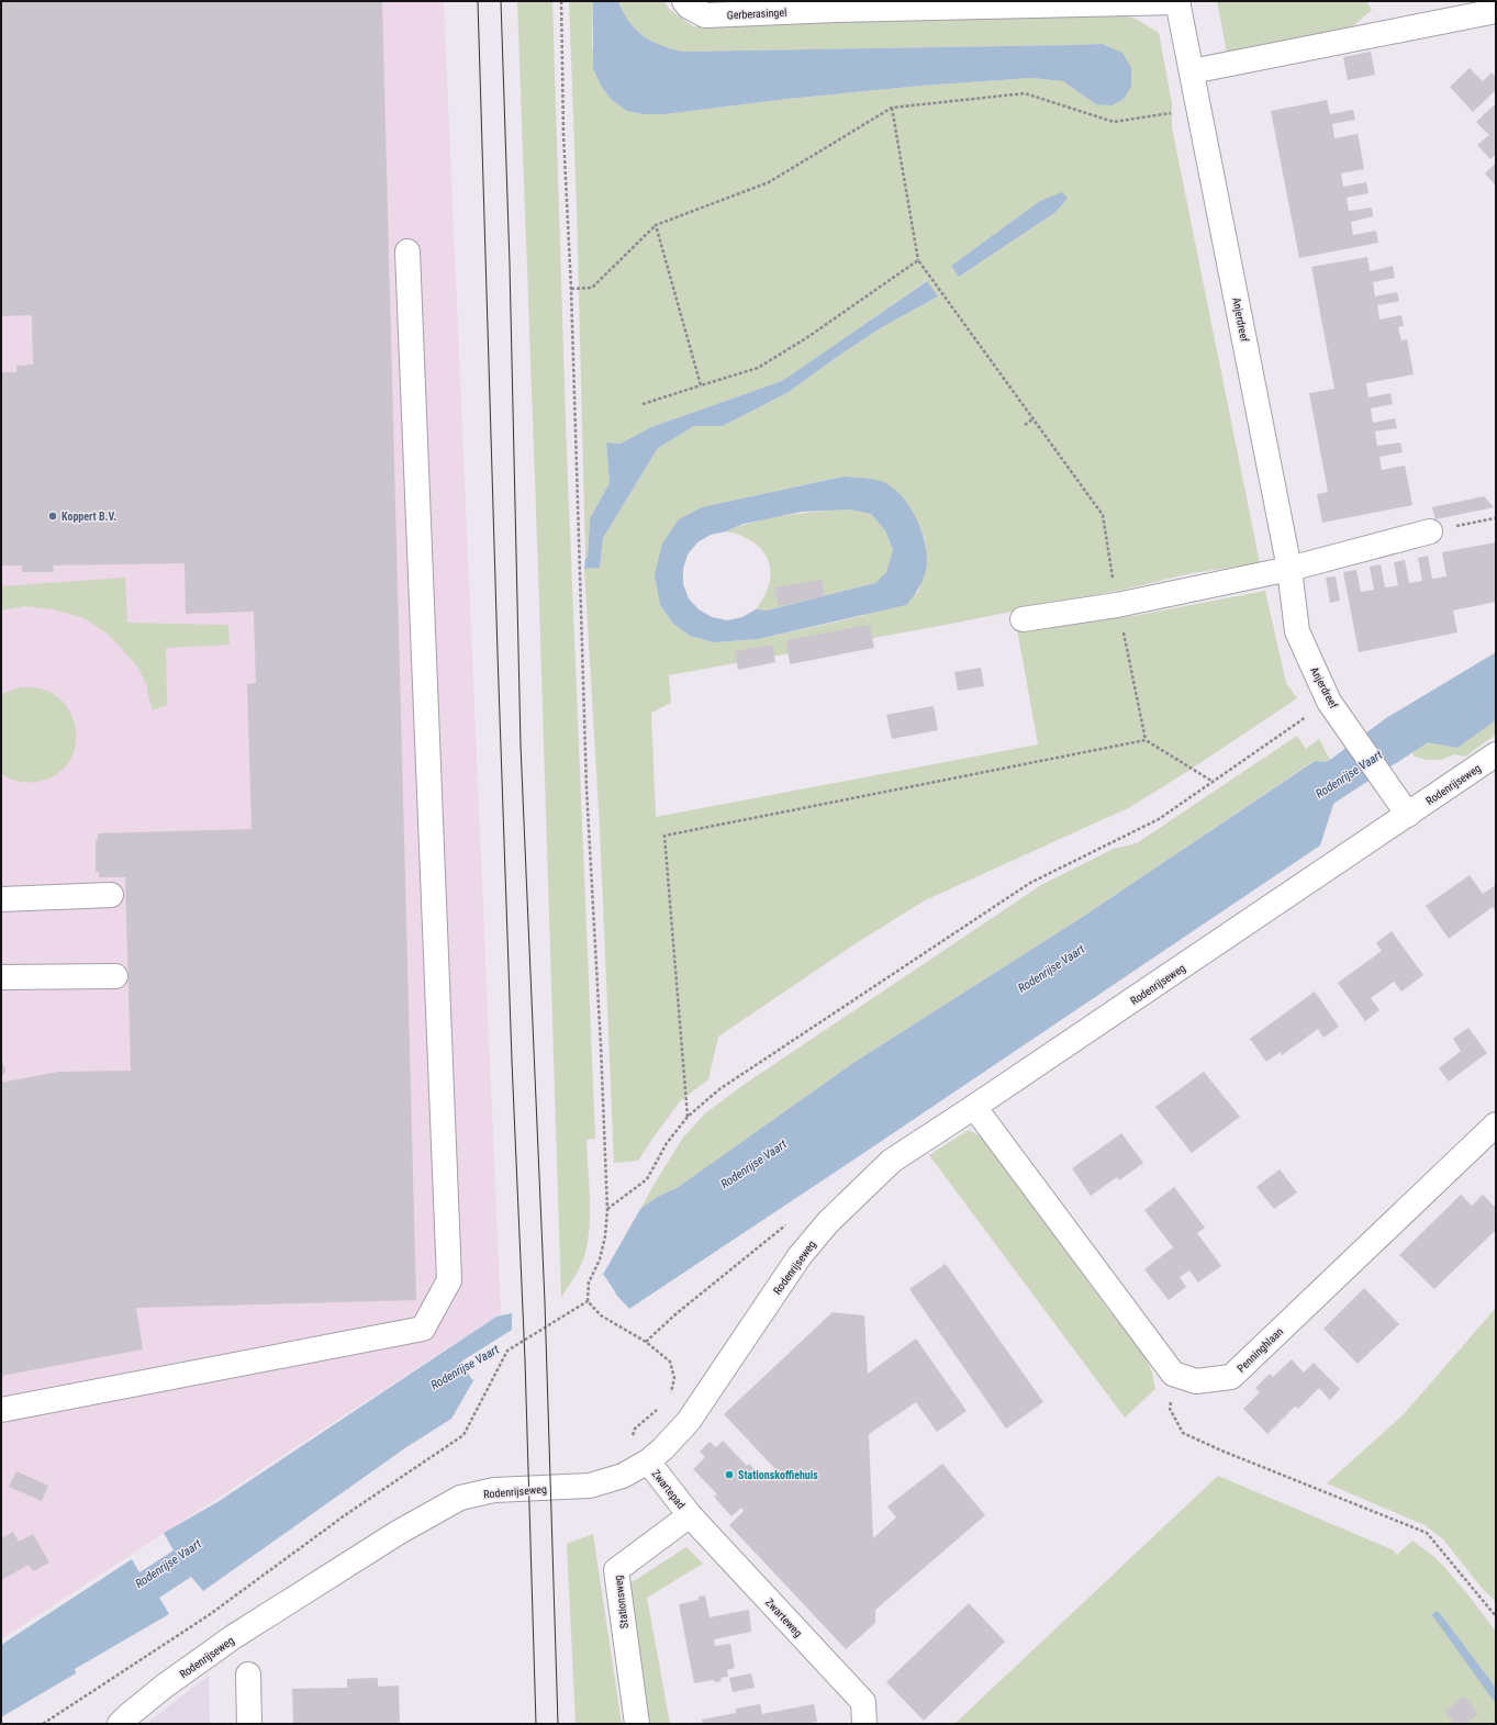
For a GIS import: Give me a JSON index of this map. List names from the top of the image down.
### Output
{
  "streets": {
    "street": [
      "Gerberasingel",
      "Anjerdreef",
      "Rodenrijseweg",
      "Penninghlaan",
      "Zwartepad",
      "Stationsweg",
      "Zwarteweg"
    ]
  },
  "crossings": [
    ["Gerberasingel", "Anjerdreef"],
    ["Anjerdreef", "Rodenrijseweg"],
    ["Rodenrijseweg", "Zwartepad"],
    ["Zwartepad", "Stationsweg"],
    ["Zwartepad", "Zwarteweg"],
    ["Stationsweg", "Zwarteweg"]
  ],
  "water": ["Rodenrijse Vaart"],
  "places": ["Koppert B.V.", "Stationskoffiehuis"]
}
